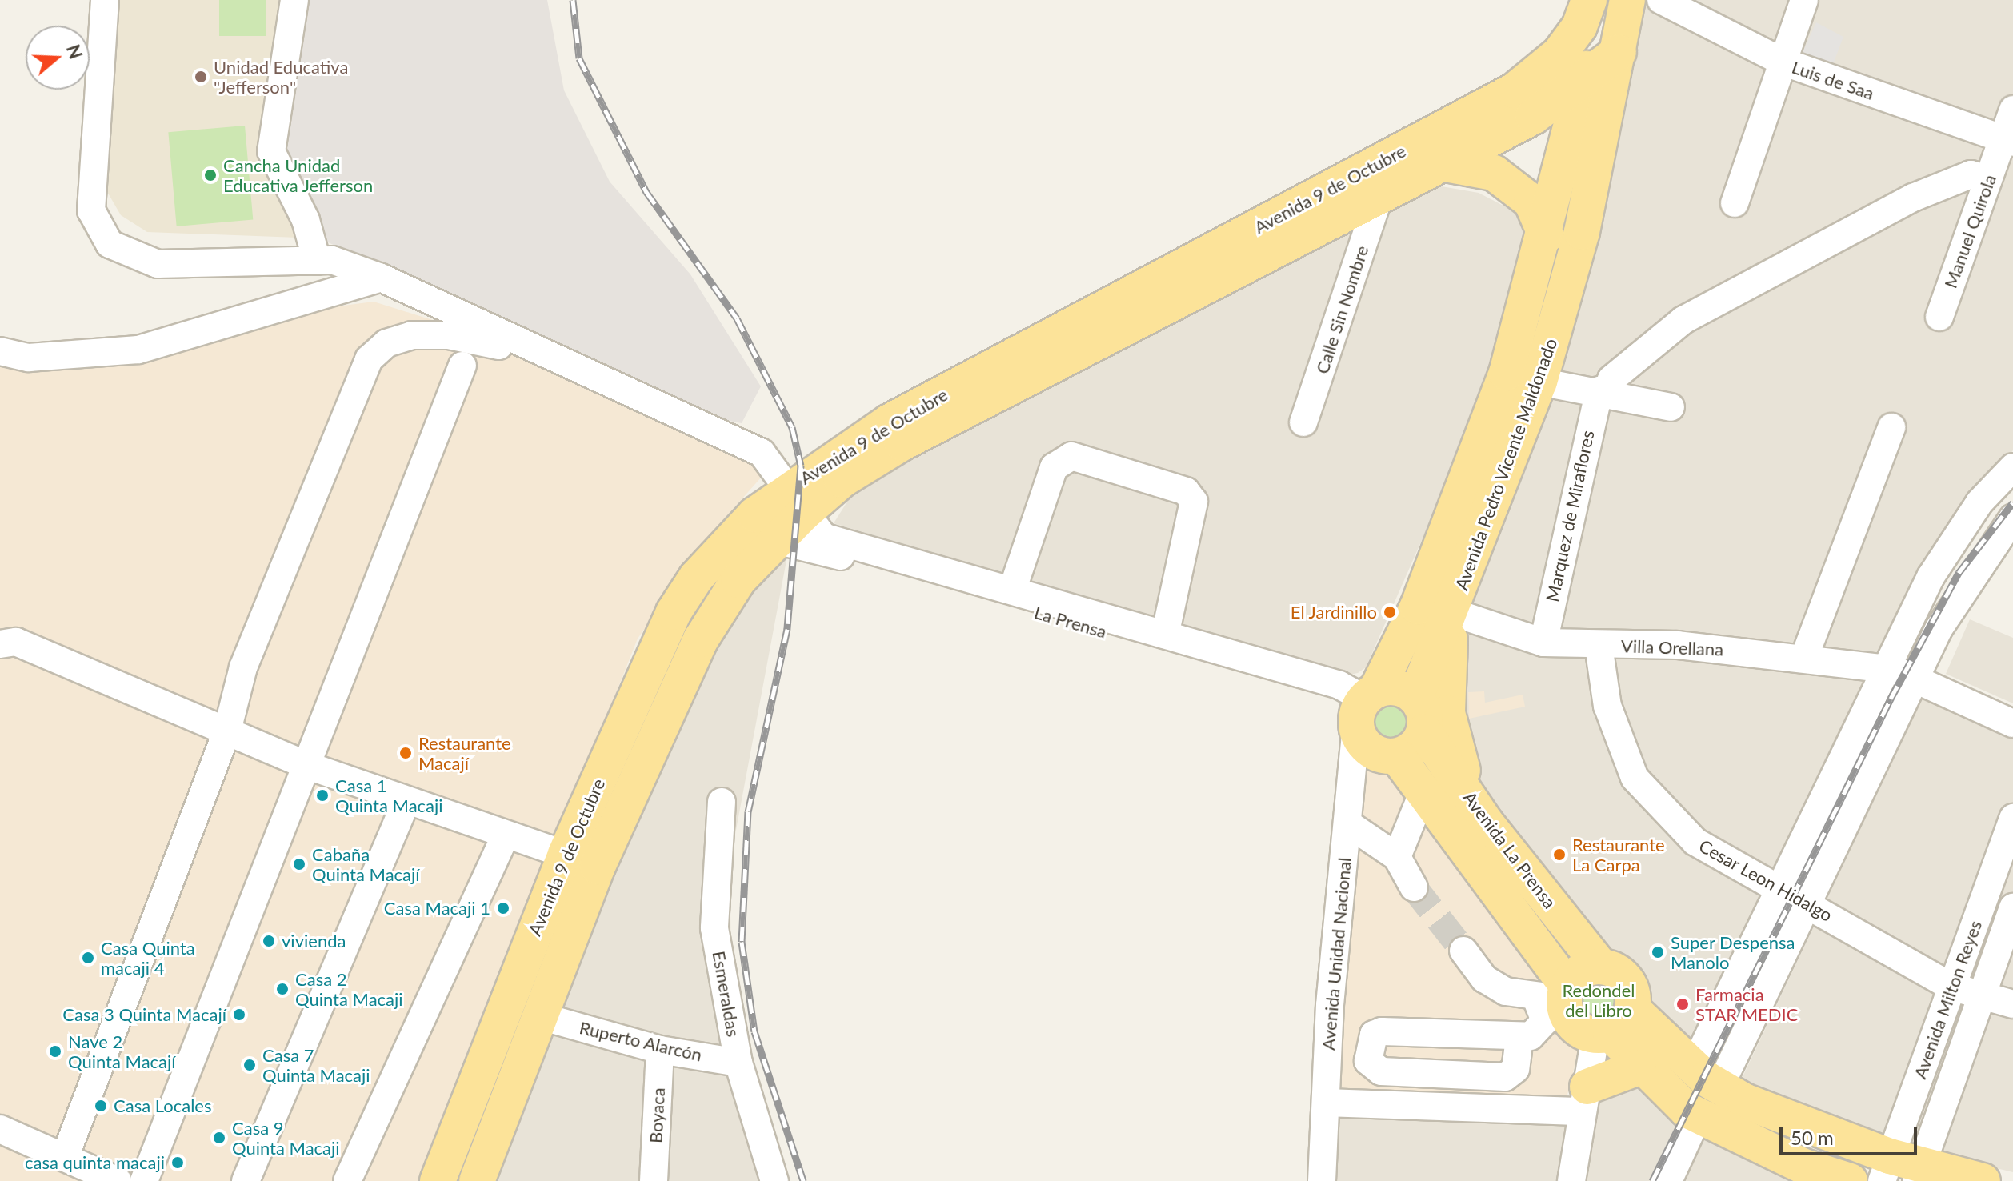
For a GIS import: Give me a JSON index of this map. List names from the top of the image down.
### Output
{
  "streets": {
    "main road": ["Avenida 9 de Octubre", "Avenida Pedro Vicente Maldonado", "Avenida La Prensa"],
    "street": [
      "Luis de Saa",
      "Manuel Quirola",
      "Calle Sin Nombre",
      "Marquez de Miraflores",
      "La Prensa",
      "Villa Orellana",
      "Cesar Leon Hidalgo",
      "Avenida Unidad Nacional",
      "Esmeraldas",
      "Avenida Milton Reyes",
      "Ruperto Alarcón",
      "Boyaca"
    ]
  },
  "crossings": [
    ["Luis de Saa", "Manuel Quirola"],
    ["Avenida 9 de Octubre", "Calle Sin Nombre"],
    ["Avenida 9 de Octubre", "Avenida Pedro Vicente Maldonado"],
    ["Avenida 9 de Octubre", "La Prensa"],
    ["Avenida 9 de Octubre", "Ruperto Alarcón"],
    ["Avenida Pedro Vicente Maldonado", "La Prensa"],
    ["Avenida Pedro Vicente Maldonado", "Villa Orellana"],
    ["Avenida Pedro Vicente Maldonado", "Avenida La Prensa"],
    ["Avenida Pedro Vicente Maldonado", "Avenida Unidad Nacional"],
    ["Marquez de Miraflores", "Villa Orellana"],
    ["La Prensa", "Avenida La Prensa"],
    ["La Prensa", "Avenida Unidad Nacional"],
    ["Villa Orellana", "Cesar Leon Hidalgo"],
    ["Avenida La Prensa", "Avenida Unidad Nacional"],
    ["Cesar Leon Hidalgo", "Avenida Milton Reyes"],
    ["Esmeraldas", "Ruperto Alarcón"],
    ["Ruperto Alarcón", "Boyaca"]
  ],
  "parks": ["Redondel del Libro"],
  "places": [
    "Unidad Educativa \"Jefferson\"",
    "Cancha Unidad Educativa Jefferson",
    "El Jardinillo",
    "Restaurante Macají",
    "Casa 1 Quinta Macaji",
    "Restaurante La Carpa",
    "Cabaña Quinta Macají",
    "Casa Macaji 1",
    "vivienda",
    "Super Despensa Manolo",
    "Casa Quinta macaji 4",
    "Casa 2 Quinta Macaji",
    "Farmacia STAR MEDIC",
    "Casa 3 Quinta Macají",
    "Nave 2 Quinta Macají",
    "Casa 7 Quinta Macaji",
    "Casa Locales",
    "Casa 9 Quinta Macaji",
    "casa quinta macaji"
  ],
  "scale_bar": "50 m",
  "north": "right"
}
